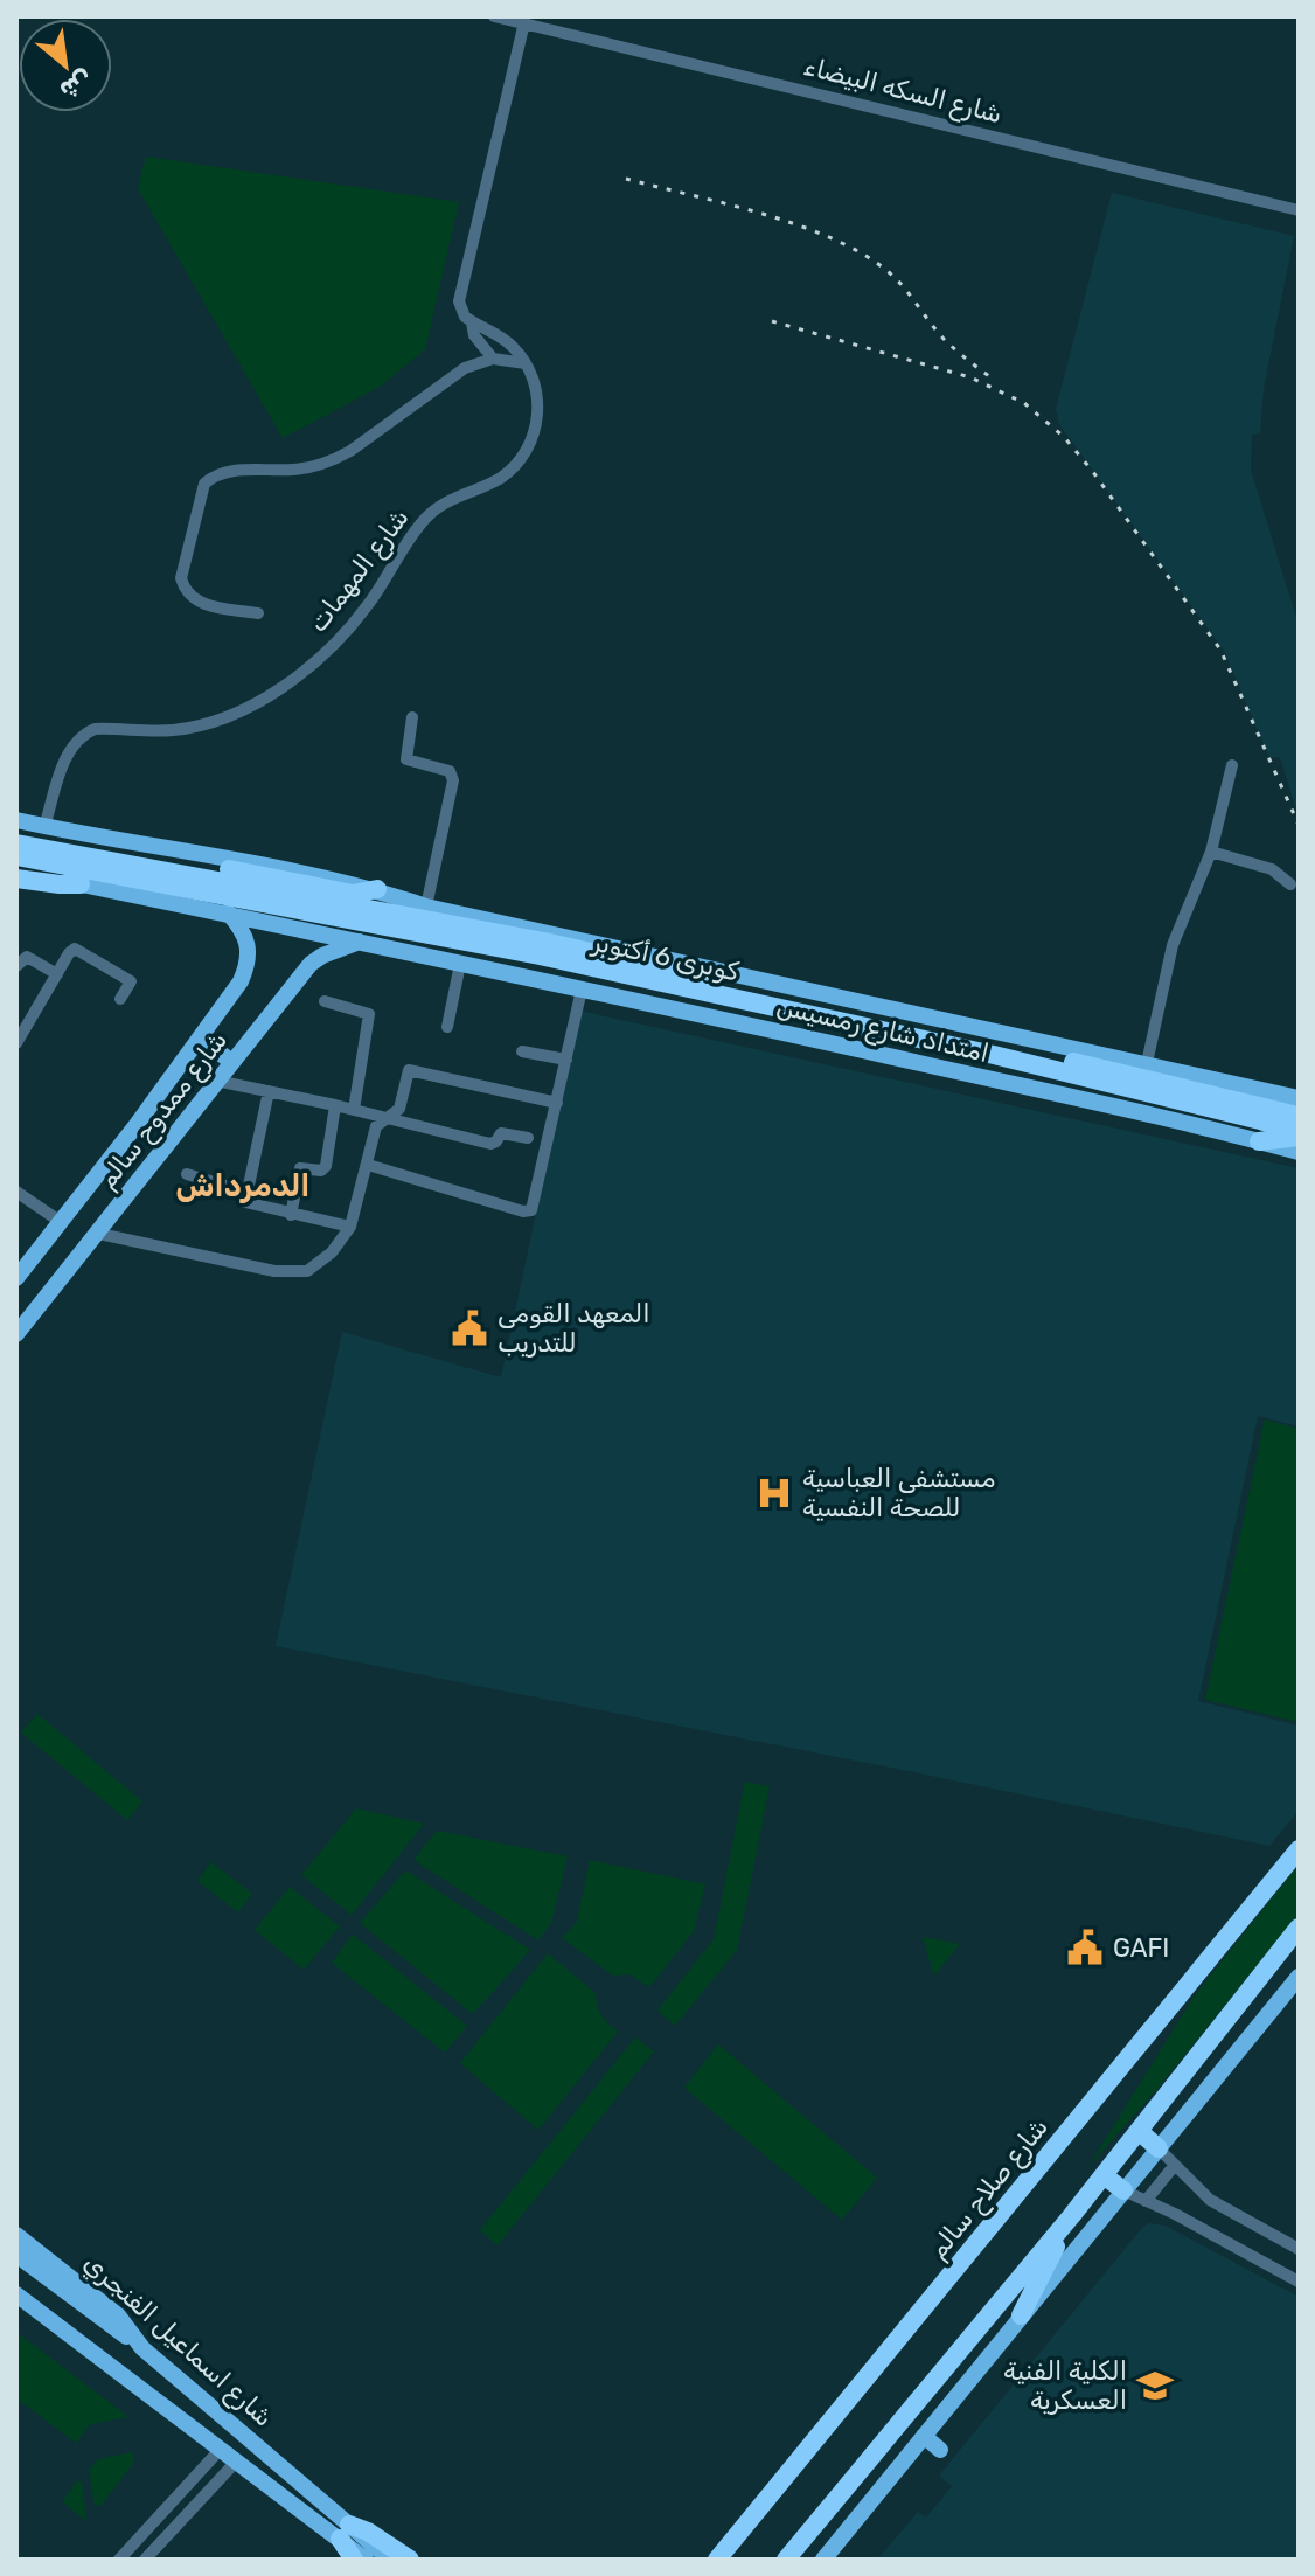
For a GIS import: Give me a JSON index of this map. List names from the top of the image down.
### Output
{
  "streets": {
    "highway": ["كوبرى 6 أكتوبر", "شارع صلاح سالم"],
    "main road": ["امتداد شارع رمسيس", "شارع ممدوح سالم", "شارع اسماعيل الفنجري"],
    "street": ["شارع السكه البيضاء", "شارع المهمات"]
  },
  "crossings": [
    ["شارع المهمات", "امتداد شارع رمسيس"],
    ["امتداد شارع رمسيس", "شارع ممدوح سالم"]
  ],
  "districts": ["الدمرداش"],
  "places": {
    "public building": ["المعهد القومى للتدريب", "GAFI"],
    "hospital": ["مستشفى العباسية للصحة النفسية"],
    "school or university": ["الكلية الفنية العسكرية"]
  },
  "north": "bottom right"
}
